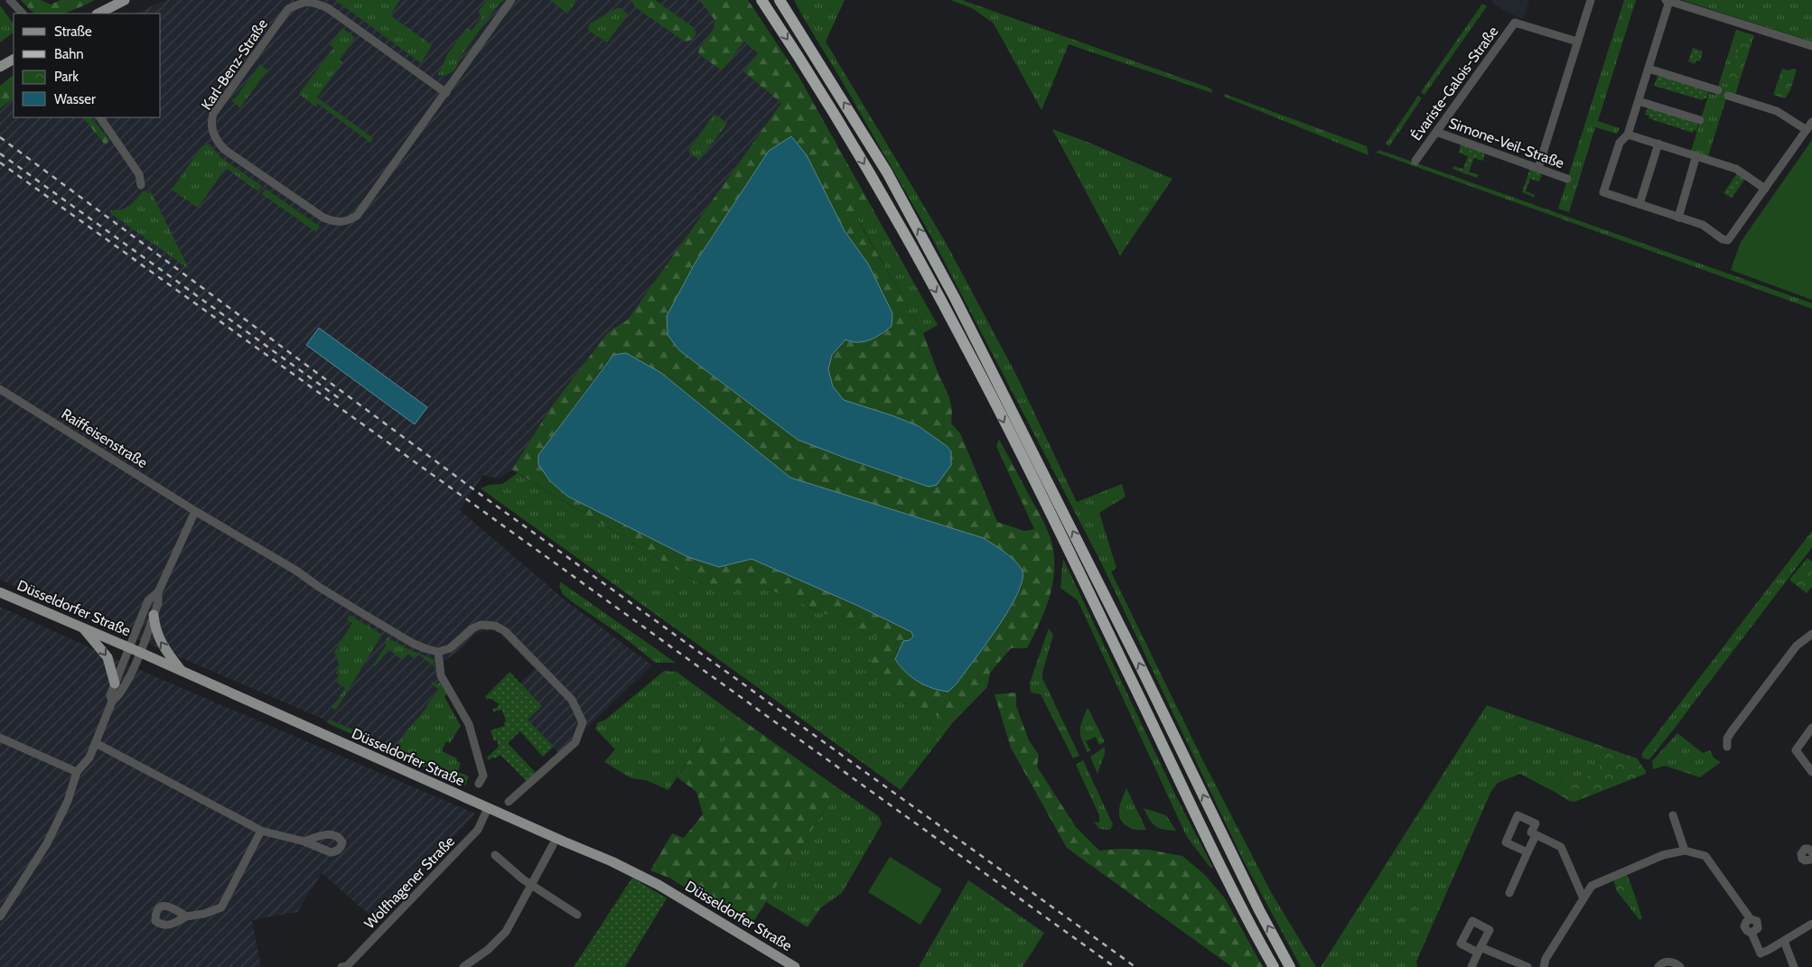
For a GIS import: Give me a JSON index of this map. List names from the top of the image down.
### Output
{
  "streets": {
    "main road": ["Düsseldorfer Straße"],
    "street": [
      "Karl-Benz-Straße",
      "Évariste-Galois-Straße",
      "Simone-Veil-Straße",
      "Raiffeisenstraße",
      "Wolfhagener Straße"
    ]
  },
  "crossings": [
    ["Évariste-Galois-Straße", "Simone-Veil-Straße"],
    ["Düsseldorfer Straße", "Wolfhagener Straße"]
  ],
  "legend": [
    "Straße",
    "Bahn",
    "Park",
    "Wasser"
  ]
}
